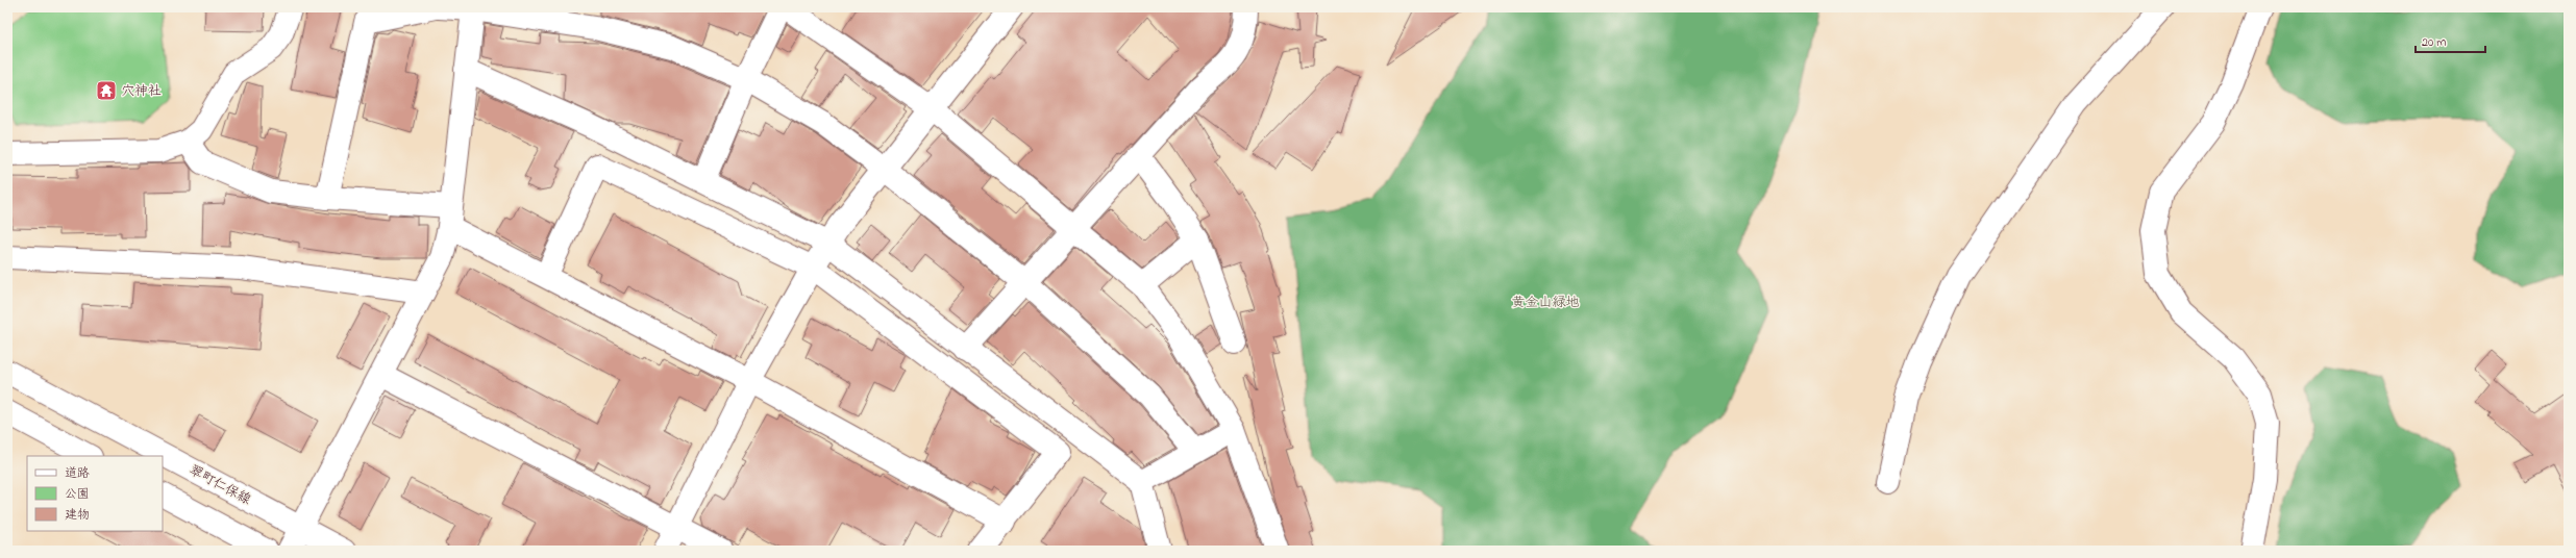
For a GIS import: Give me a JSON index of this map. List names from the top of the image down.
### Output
{
  "streets": {
    "street": ["翠町仁保線"]
  },
  "parks": ["黄金山緑地"],
  "places": {
    "temple": ["穴神社"]
  },
  "legend": ["道路", "公園", "建物"],
  "scale_bar": "20 m"
}
